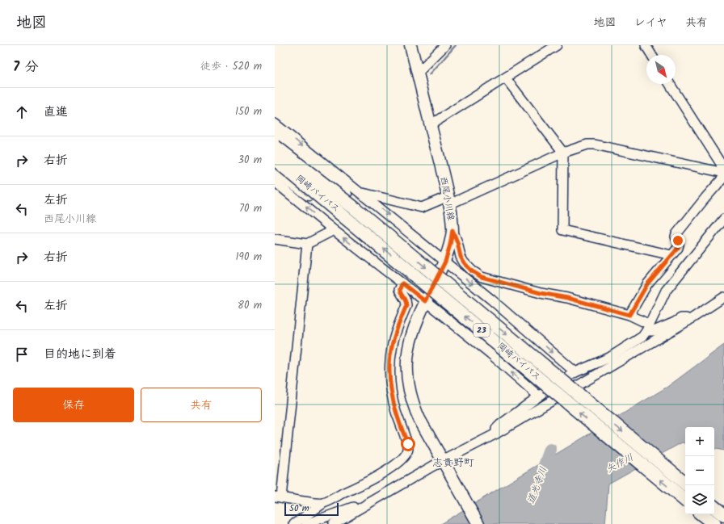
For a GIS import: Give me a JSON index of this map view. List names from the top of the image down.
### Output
{
  "streets": {
    "highway": ["岡崎バイパス", "23"],
    "main road": ["西尾小川線"]
  },
  "crossings": [
    ["岡崎バイパス", "23"]
  ],
  "districts": ["志貴野町"],
  "water": ["矢作川", "道光寺川"],
  "scale_bar": "50 m",
  "north": "bottom right",
  "page": {
    "header": "地図",
    "nav": ["地図", "レイヤ", "共有"],
    "heading": ["7 分", "徒歩 · 520 m"],
    "list": [
      ["直進", "150 m"],
      ["右折", "30 m"],
      ["左折", "西尾小川線", "70 m"],
      ["右折", "190 m"],
      ["左折", "80 m"],
      "目的地に到着"
    ],
    "buttons": ["保存", "共有"],
    "map_buttons": ["+", "−"],
    "scale": "50 m"
  }
}
